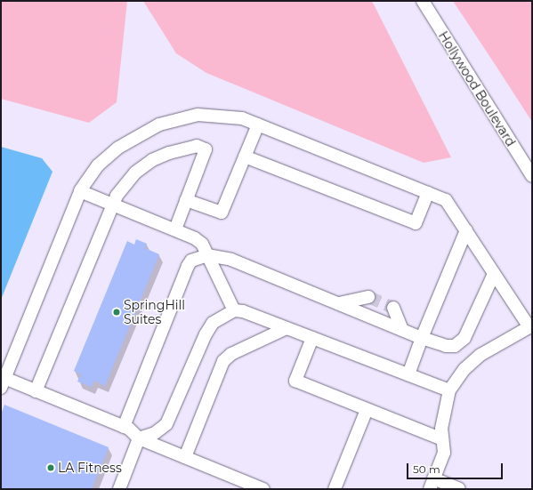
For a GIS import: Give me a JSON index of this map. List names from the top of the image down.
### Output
{
  "streets": {
    "street": ["Hollywood Boulevard"]
  },
  "places": ["SpringHill Suites", "LA Fitness"],
  "scale_bar": "50 m"
}
